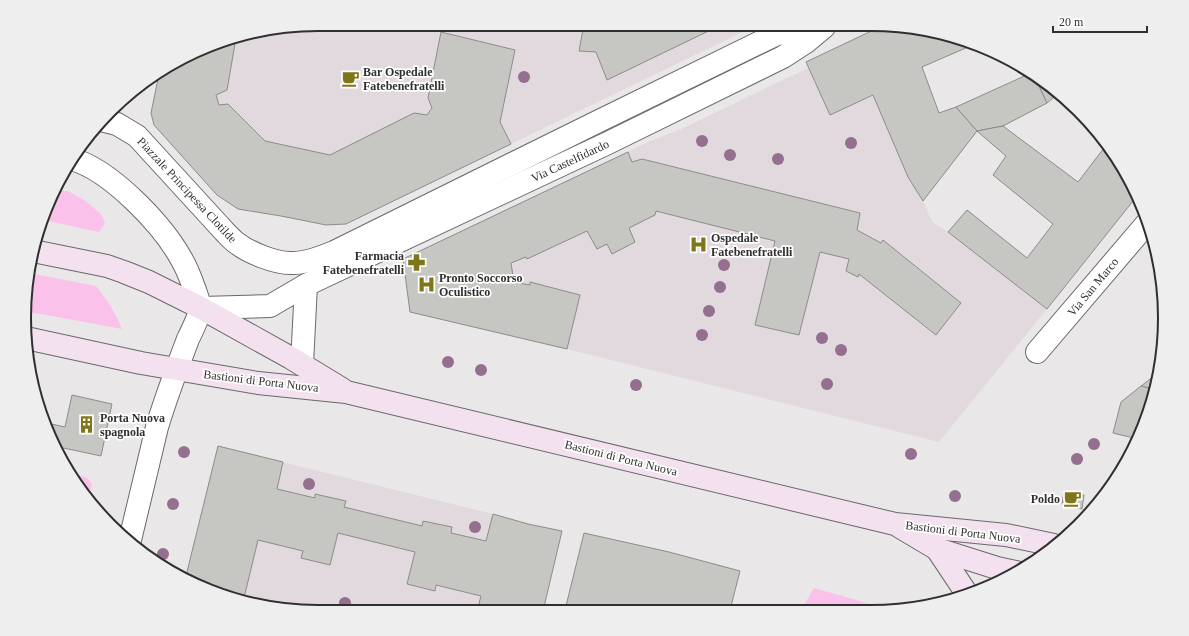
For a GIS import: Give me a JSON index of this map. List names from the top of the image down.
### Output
{
  "streets": {
    "main road": ["Bastioni di Porta Nuova"],
    "street": ["Via Castelfidardo", "Piazzale Principessa Clotilde", "Via San Marco"]
  },
  "crossings": [
    ["Via Castelfidardo", "Piazzale Principessa Clotilde"],
    ["Via Castelfidardo", "Bastioni di Porta Nuova"]
  ],
  "places": {
    "cafe": ["Bar Ospedale Fatebenefratelli", "Poldo"],
    "hospital": ["Ospedale Fatebenefratelli", "Pronto Soccorso Oculistico"],
    "pharmacy": ["Farmacia Fatebenefratelli"],
    "building": ["Porta Nuova spagnola"]
  },
  "scale_bar": "20 m"
}
